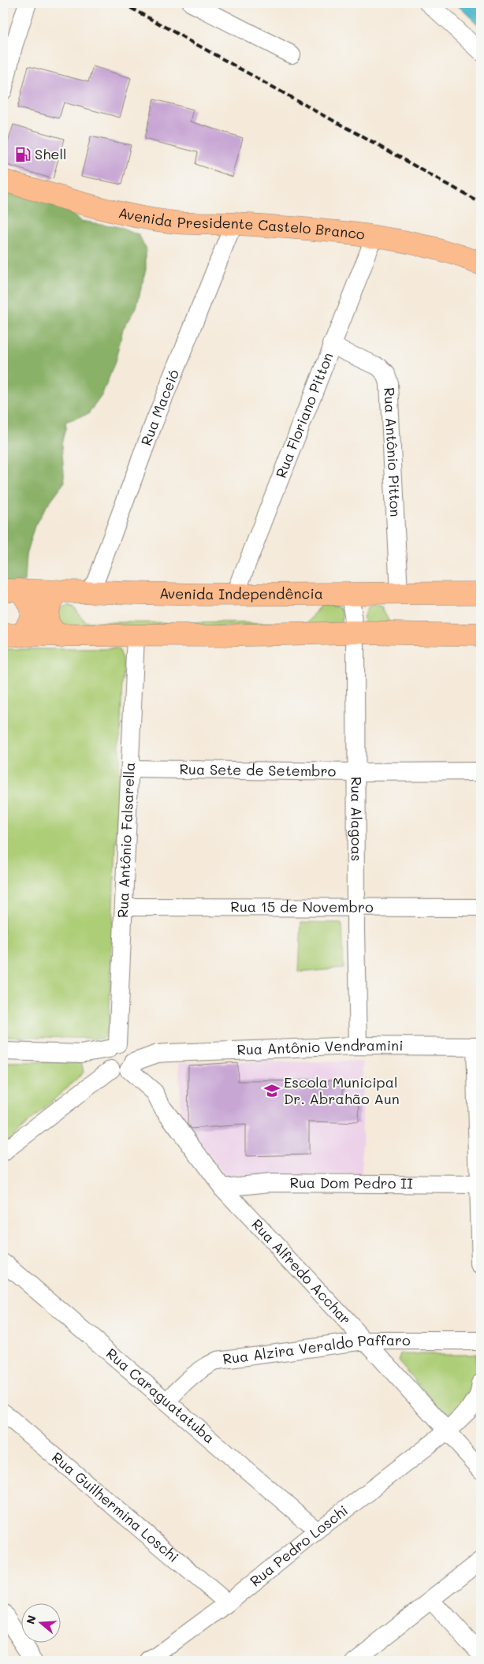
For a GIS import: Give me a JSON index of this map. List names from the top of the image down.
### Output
{
  "streets": {
    "main road": ["Avenida Presidente Castelo Branco", "Avenida Independência"],
    "street": [
      "Rua Maceió",
      "Rua Floriano Pitton",
      "Rua Antônio Pitton",
      "Rua Sete de Setembro",
      "Rua Alagoas",
      "Rua Antônio Falsarella",
      "Rua 15 de Novembro",
      "Rua Antônio Vendramini",
      "Rua Dom Pedro II",
      "Rua Alfredo Acchar",
      "Rua Alzira Veraldo Paffaro",
      "Rua Caraguatatuba",
      "Rua Guilhermina Loschi",
      "Rua Pedro Loschi"
    ]
  },
  "crossings": [
    ["Avenida Presidente Castelo Branco", "Rua Maceió"],
    ["Avenida Presidente Castelo Branco", "Rua Floriano Pitton"],
    ["Rua Maceió", "Avenida Independência"],
    ["Rua Floriano Pitton", "Rua Antônio Pitton"],
    ["Rua Floriano Pitton", "Avenida Independência"],
    ["Rua Antônio Pitton", "Avenida Independência"],
    ["Avenida Independência", "Rua Alagoas"],
    ["Rua Sete de Setembro", "Rua Alagoas"],
    ["Rua Sete de Setembro", "Rua Antônio Falsarella"],
    ["Rua Alagoas", "Rua 15 de Novembro"],
    ["Rua Alagoas", "Rua Antônio Vendramini"],
    ["Rua Antônio Falsarella", "Rua 15 de Novembro"],
    ["Rua Antônio Falsarella", "Rua Antônio Vendramini"],
    ["Rua Antônio Falsarella", "Rua Alfredo Acchar"],
    ["Rua Antônio Vendramini", "Rua Alfredo Acchar"],
    ["Rua Dom Pedro II", "Rua Alfredo Acchar"],
    ["Rua Alfredo Acchar", "Rua Alzira Veraldo Paffaro"],
    ["Rua Alfredo Acchar", "Rua Pedro Loschi"],
    ["Rua Alzira Veraldo Paffaro", "Rua Caraguatatuba"],
    ["Rua Caraguatatuba", "Rua Pedro Loschi"],
    ["Rua Guilhermina Loschi", "Rua Pedro Loschi"]
  ],
  "places": {
    "fuel station": ["Shell"],
    "school or university": ["Escola Municipal Dr. Abrahão Aun"]
  },
  "north": "left"
}
